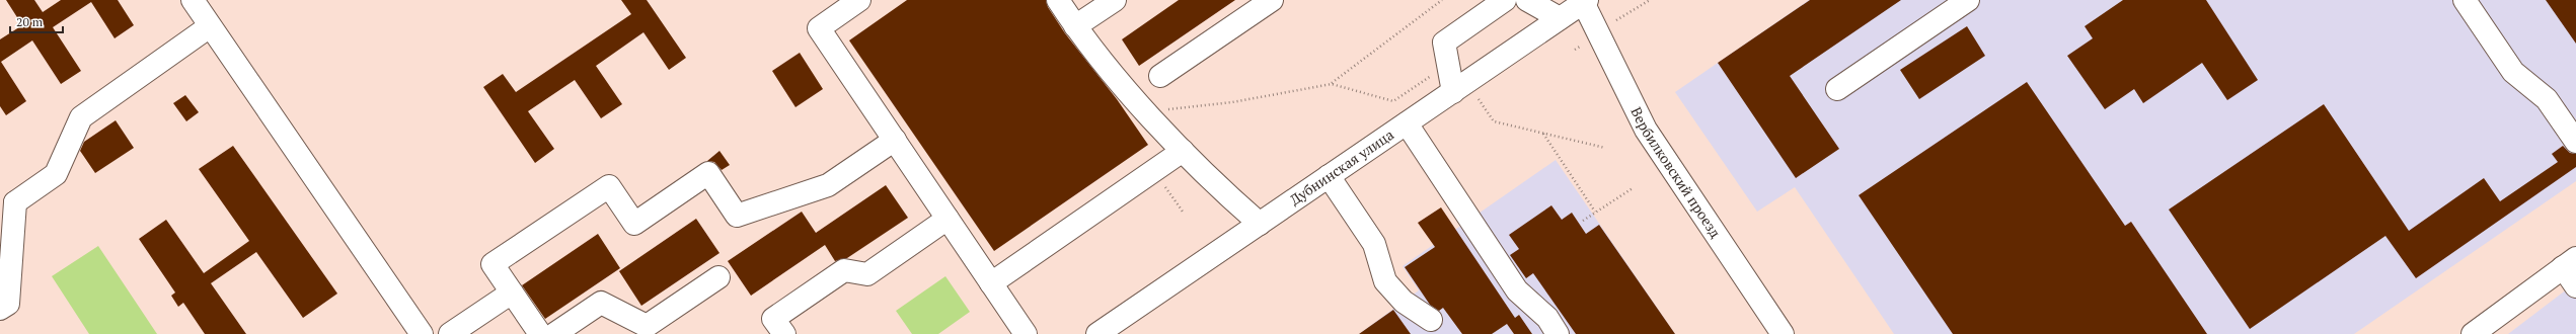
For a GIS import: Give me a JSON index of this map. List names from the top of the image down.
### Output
{
  "streets": {
    "street": ["Дубнинская улица", "Вербилковский проезд"]
  },
  "crossings": [
    ["Дубнинская улица", "Вербилковский проезд"]
  ],
  "scale_bar": "20 m"
}
